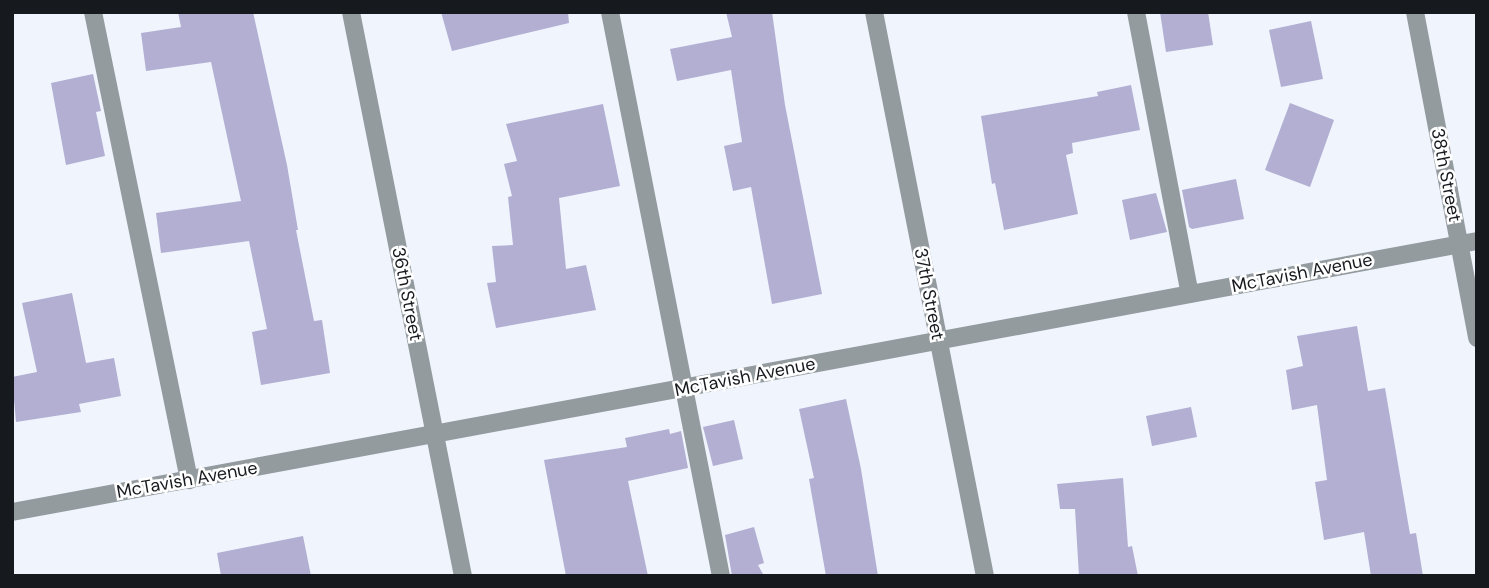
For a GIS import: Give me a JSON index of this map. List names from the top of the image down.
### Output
{
  "streets": {
    "street": [
      "38th Street",
      "McTavish Avenue",
      "36th Street",
      "37th Street"
    ]
  },
  "crossings": [
    ["38th Street", "McTavish Avenue"],
    ["McTavish Avenue", "36th Street"],
    ["McTavish Avenue", "37th Street"]
  ]
}
